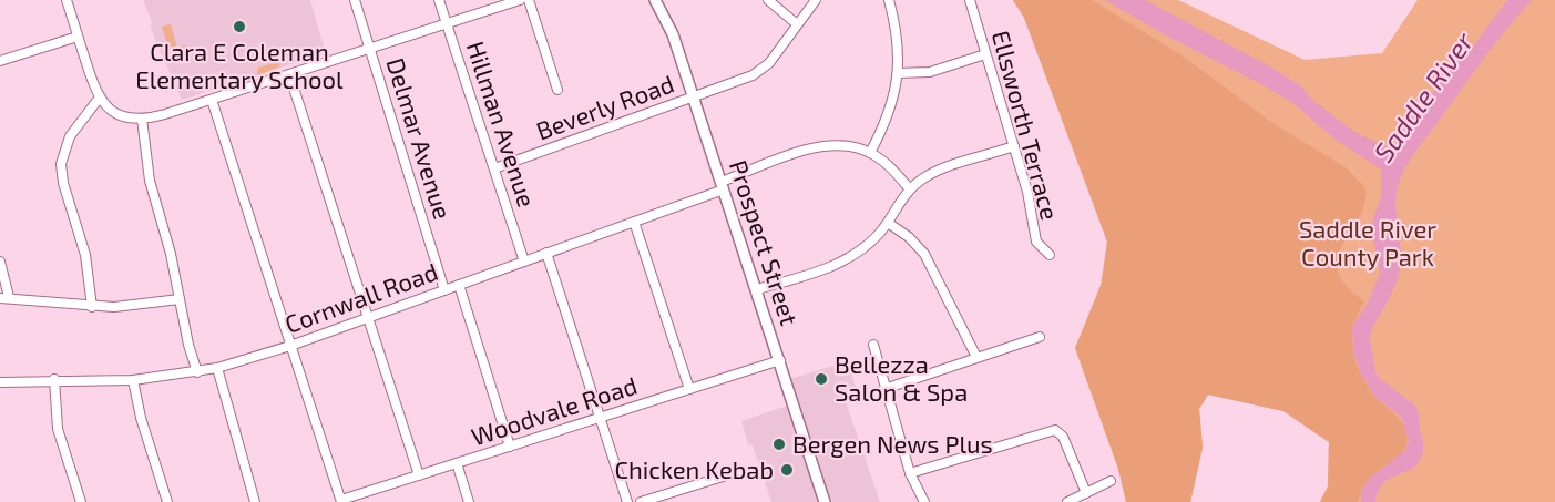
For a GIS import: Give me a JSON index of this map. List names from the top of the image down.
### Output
{
  "streets": {
    "main road": ["Prospect Street"],
    "street": [
      "Beverly Road",
      "Hillman Avenue",
      "Ellsworth Terrace",
      "Delmar Avenue",
      "Cornwall Road",
      "Woodvale Road"
    ]
  },
  "crossings": [
    ["Beverly Road", "Hillman Avenue"],
    ["Beverly Road", "Prospect Street"],
    ["Hillman Avenue", "Cornwall Road"],
    ["Delmar Avenue", "Cornwall Road"],
    ["Prospect Street", "Cornwall Road"],
    ["Prospect Street", "Woodvale Road"]
  ],
  "water": ["Saddle River"],
  "parks": ["Saddle River County Park"],
  "places": [
    "Clara E Coleman Elementary School",
    "Bellezza Salon & Spa",
    "Bergen News Plus",
    "Chicken Kebab"
  ]
}
